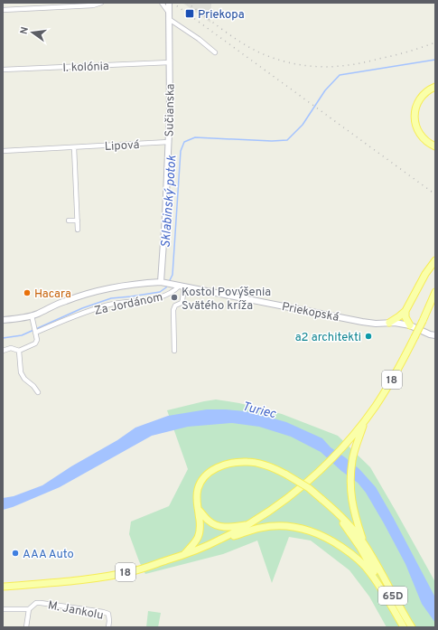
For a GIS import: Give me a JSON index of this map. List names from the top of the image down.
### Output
{
  "streets": {
    "main road": ["18", "65D"],
    "street": [
      "I. kolónia",
      "Sučianska",
      "Lipová",
      "Za Jordánom",
      "Priekopská",
      "M. Jankolu"
    ]
  },
  "crossings": [
    ["I. kolónia", "Sučianska"],
    ["Sučianska", "Lipová"],
    ["Sučianska", "Priekopská"],
    ["Za Jordánom", "Priekopská"]
  ],
  "water": ["Sklabinský potok", "Turiec"],
  "places": {
    "transit": ["Priekopa"],
    "other": [
      "Hacara",
      "Kostol Povýšenia Svätého kríža",
      "a2 architekti",
      "AAA Auto"
    ]
  },
  "north": "left"
}
